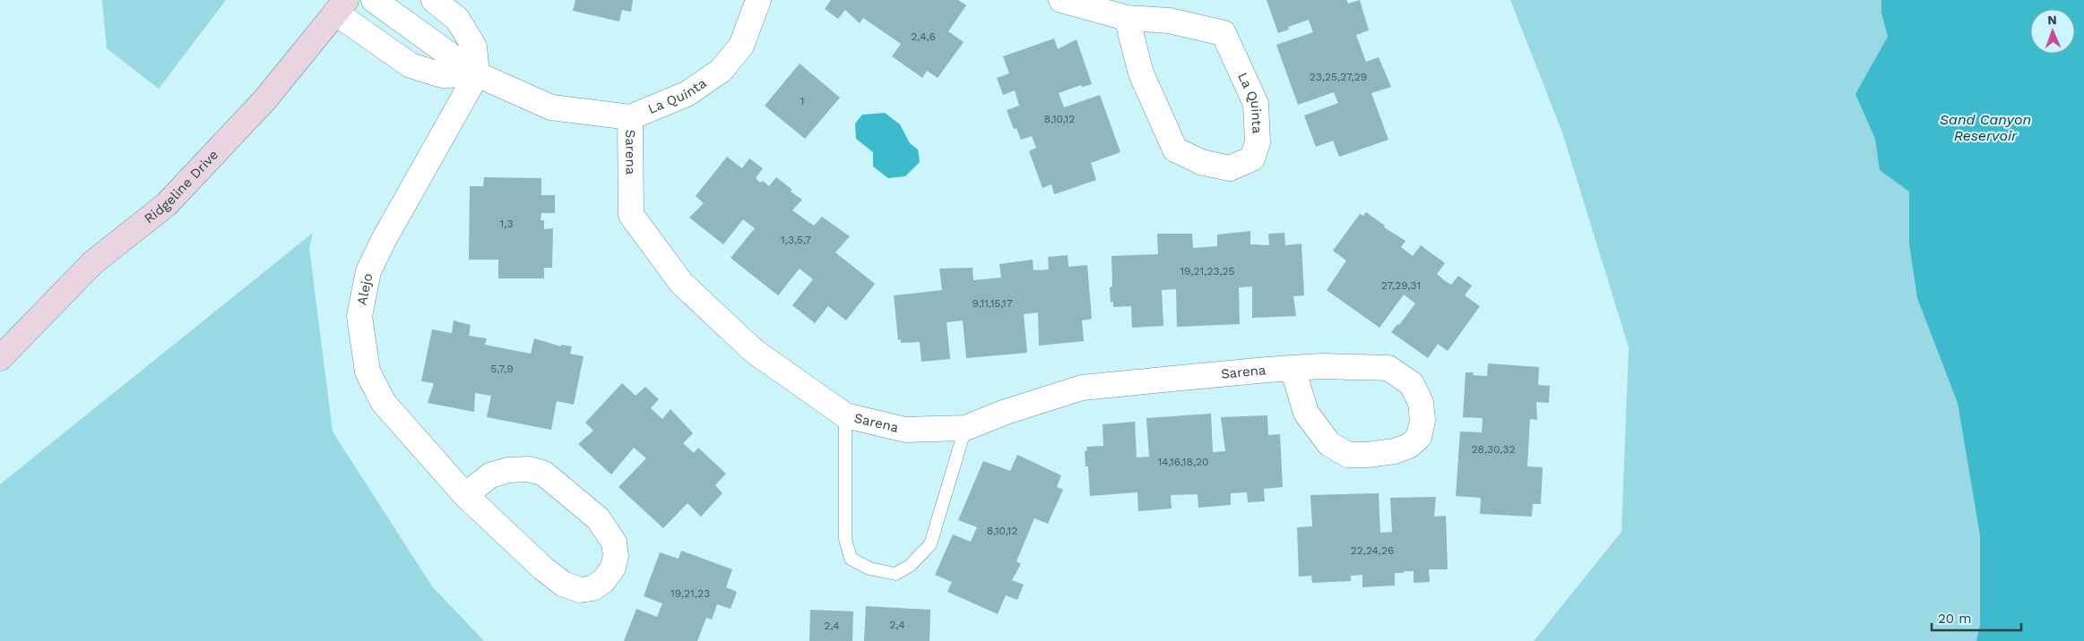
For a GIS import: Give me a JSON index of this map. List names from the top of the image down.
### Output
{
  "streets": {
    "street": [
      "La Quinta",
      "Sarena",
      "Ridgeline Drive",
      "Alejo"
    ]
  },
  "crossings": [
    ["La Quinta", "Sarena"],
    ["La Quinta", "Ridgeline Drive"],
    ["La Quinta", "Alejo"]
  ],
  "water": ["Sand Canyon Reservoir"],
  "house_numbers": [
    "2,4,6",
    "23,25,27,29",
    "1",
    "8,10,12",
    "1,3",
    "1,3,5,7",
    "19,21,23,25",
    "27,29,31",
    "9,11,15,17",
    "5,7,9",
    "28,30,32",
    "14,16,18,20",
    "8,10,12",
    "22,24,26",
    "19,21,23",
    "2,4",
    "2,4"
  ],
  "scale_bar": "20 m",
  "north": "top"
}
